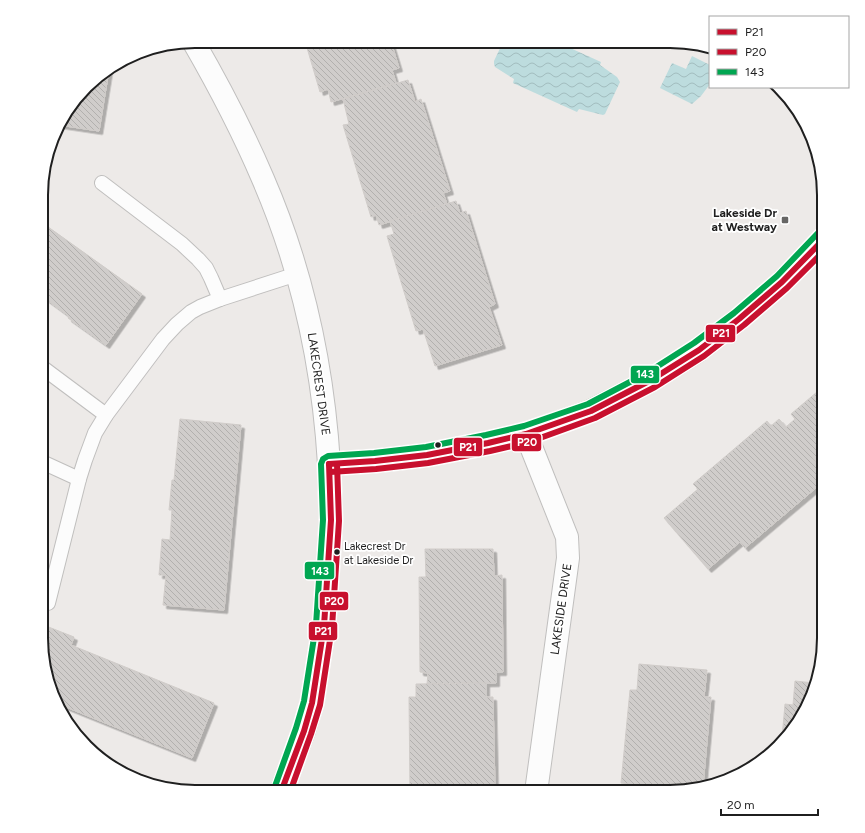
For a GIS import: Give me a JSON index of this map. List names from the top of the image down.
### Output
{
  "streets": {
    "street": ["LAKECREST DRIVE", "LAKESIDE DRIVE"]
  },
  "places": {
    "transit": ["Lakeside Dr at Westway"],
    "other": ["Lakecrest Dr at Lakeside Dr"]
  },
  "lines": ["transit line 143", "transit line P21", "transit line P20"],
  "legend": ["P21", "P20", "143"],
  "scale_bar": "20 m"
}
